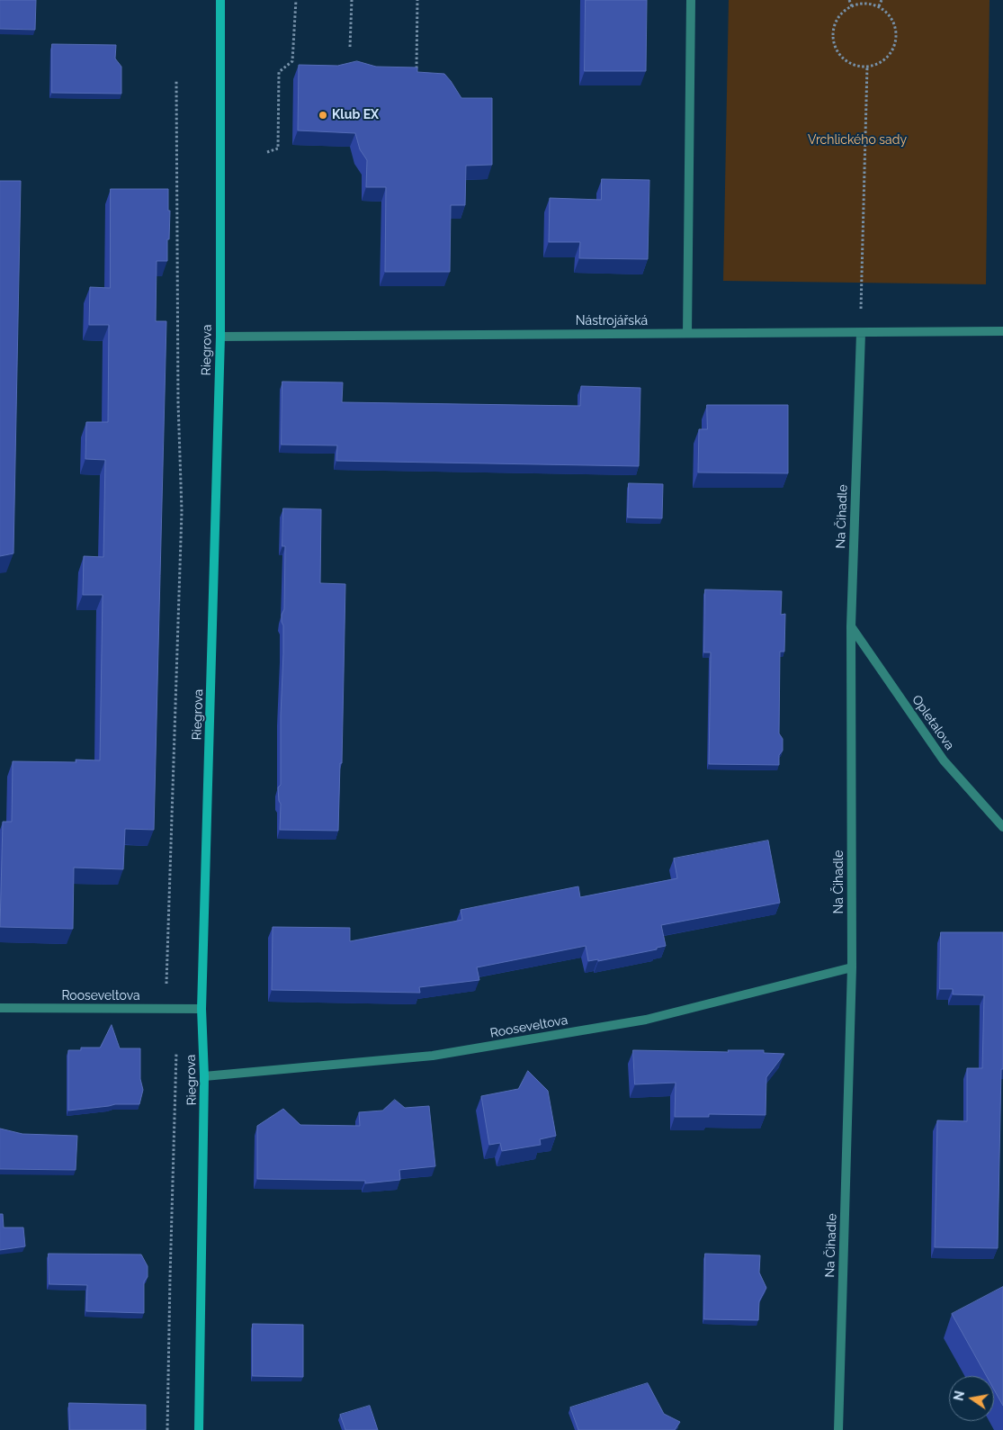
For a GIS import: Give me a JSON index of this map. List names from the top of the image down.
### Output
{
  "streets": {
    "street": [
      "Nástrojářská",
      "Riegrova",
      "Na Čihadle",
      "Opletalova",
      "Rooseveltova"
    ]
  },
  "crossings": [
    ["Nástrojářská", "Riegrova"],
    ["Nástrojářská", "Na Čihadle"],
    ["Riegrova", "Rooseveltova"],
    ["Na Čihadle", "Opletalova"],
    ["Na Čihadle", "Rooseveltova"]
  ],
  "parks": ["Vrchlického sady"],
  "places": ["Klub EX"],
  "north": "left"
}
